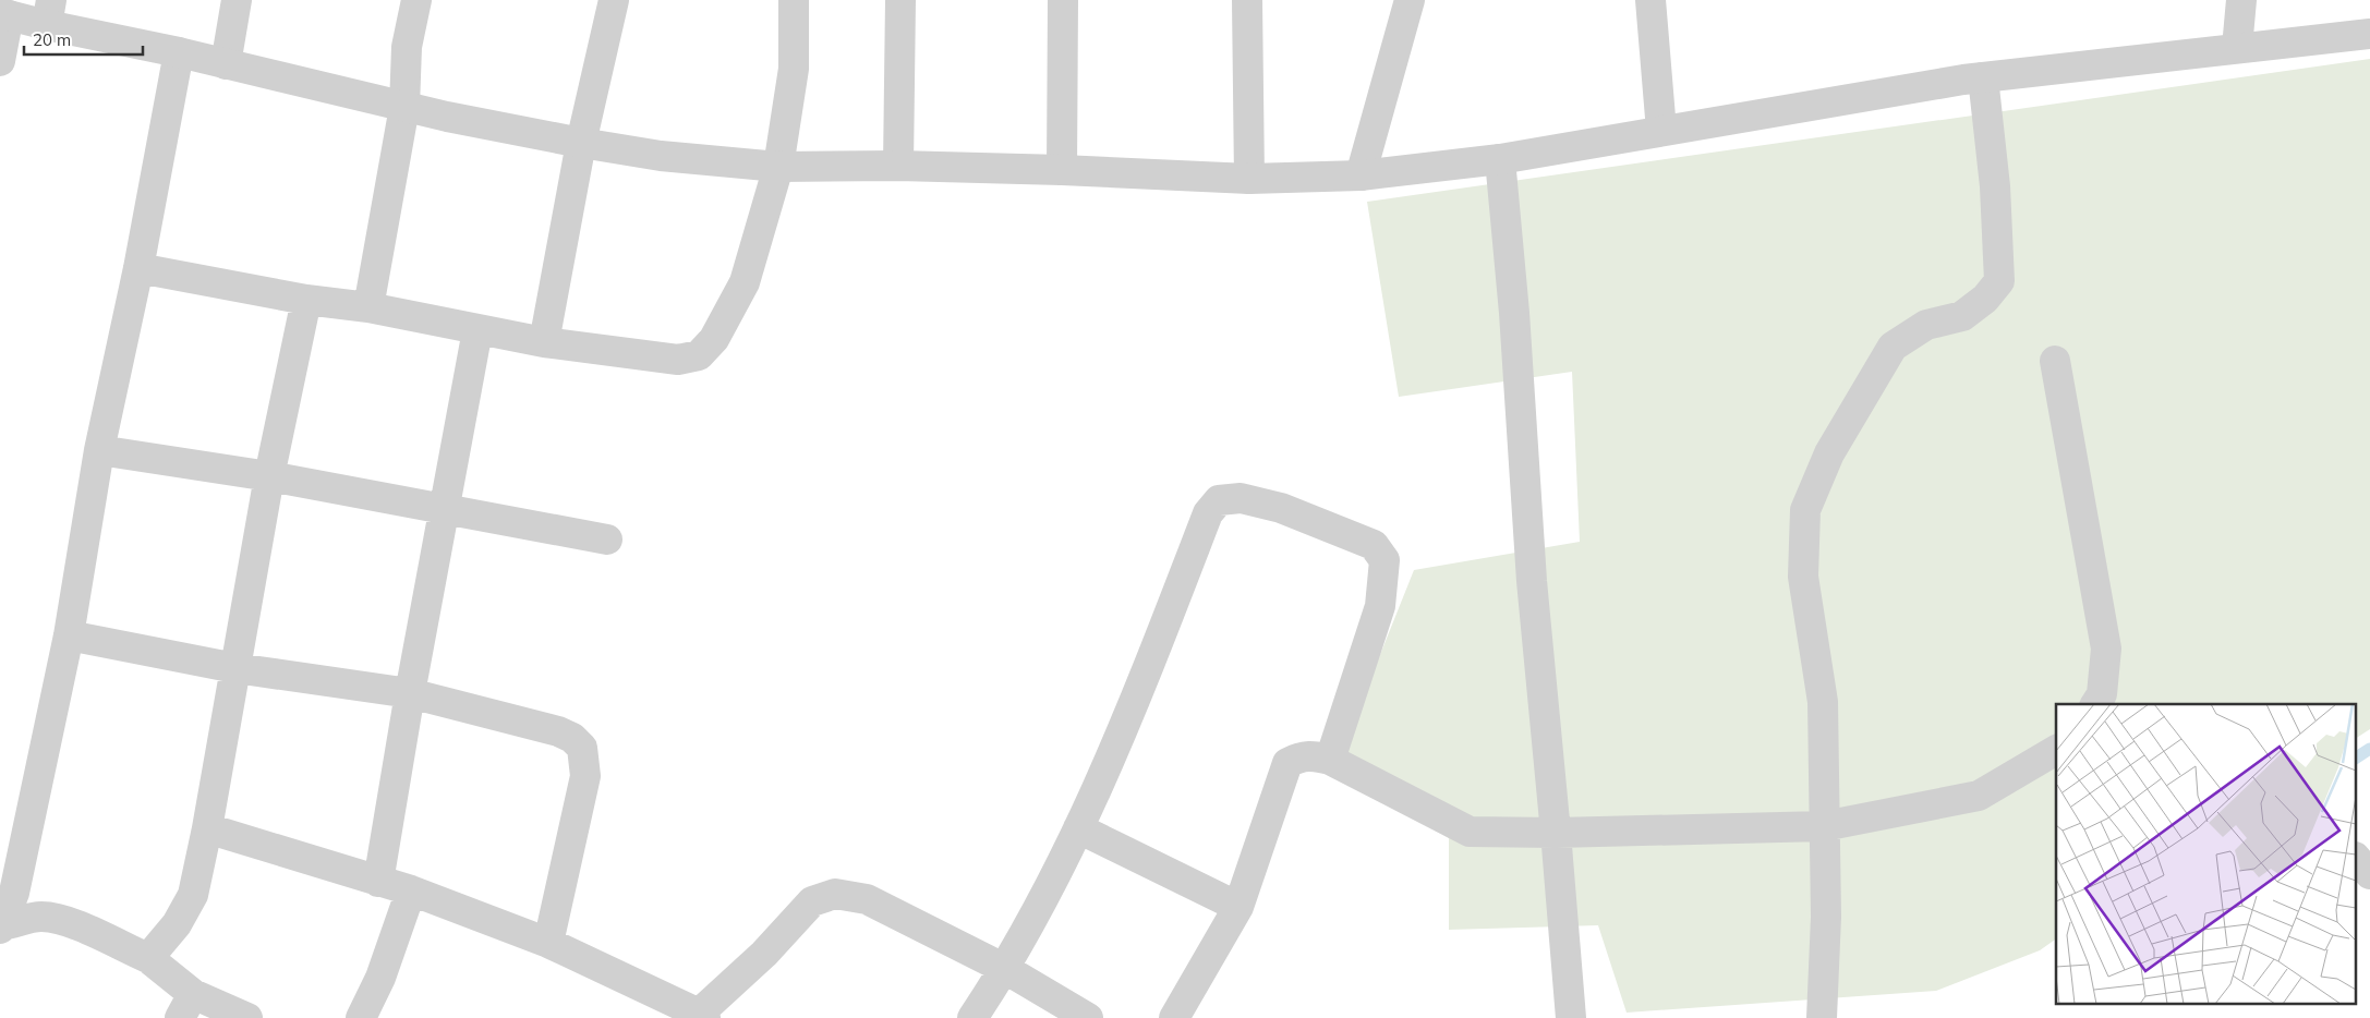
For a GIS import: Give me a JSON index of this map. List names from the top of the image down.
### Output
{
  "scale_bar": "20 m"
}
